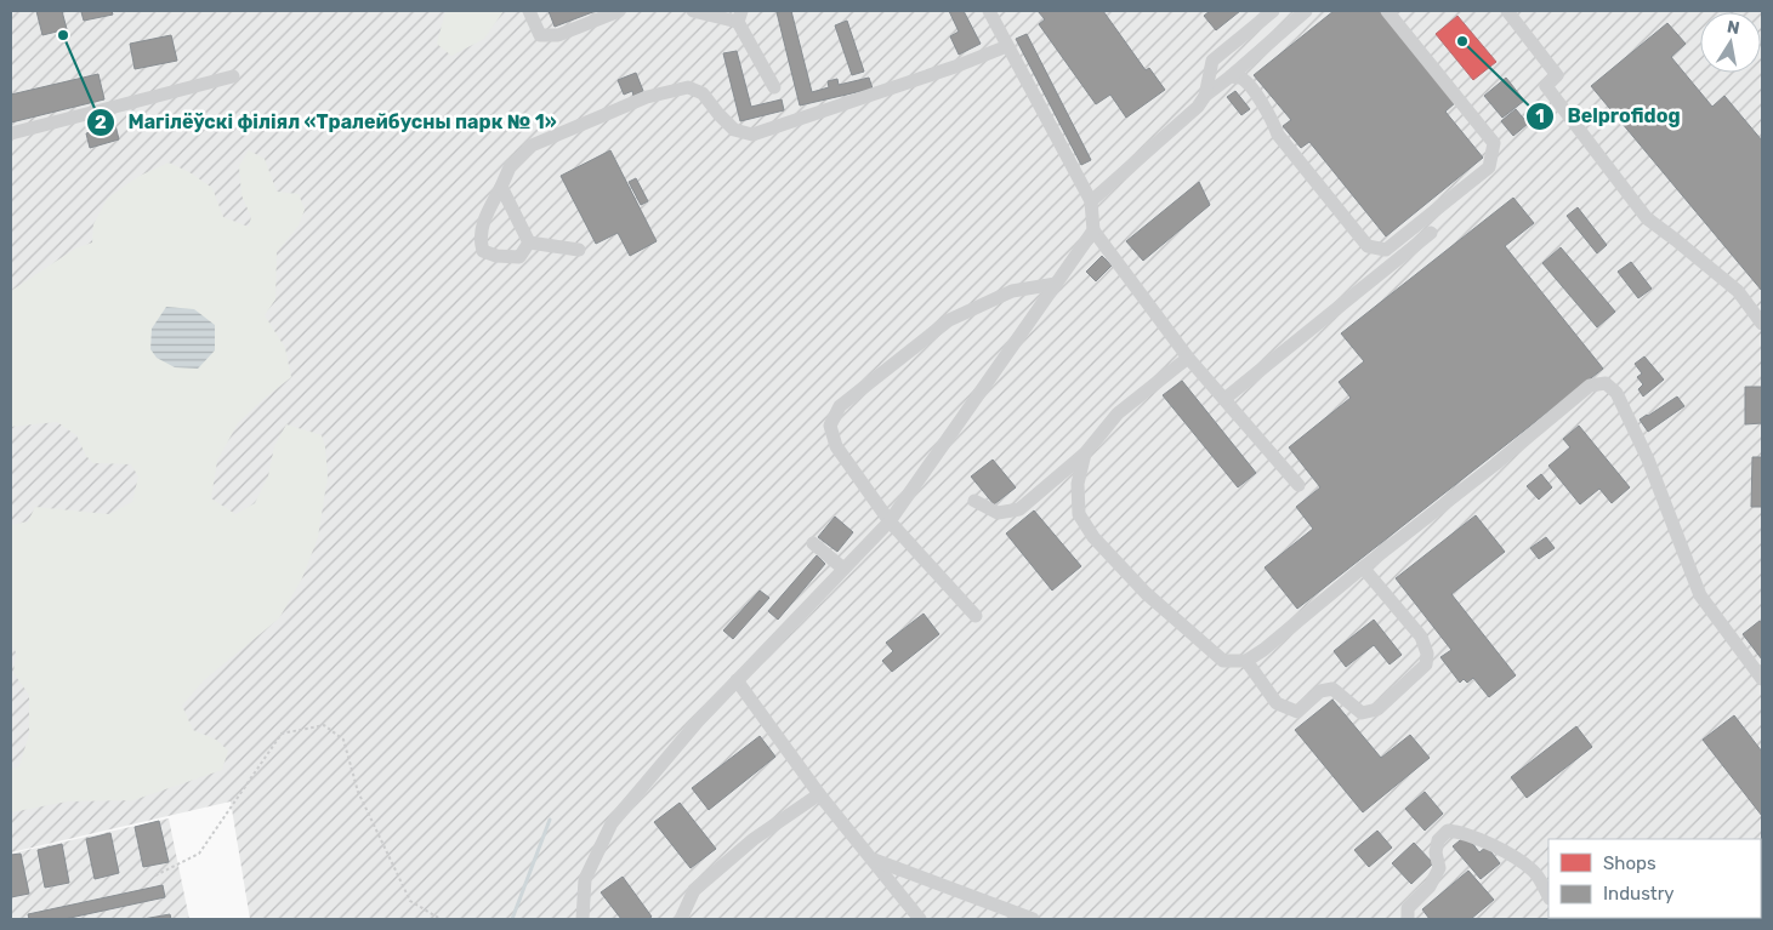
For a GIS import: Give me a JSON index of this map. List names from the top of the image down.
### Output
{
  "places": ["Магілёўскі філіял «Тралейбусны парк № 1»", "Belprofidog"],
  "legend": ["Shops", "Industry"],
  "north": "top"
}
